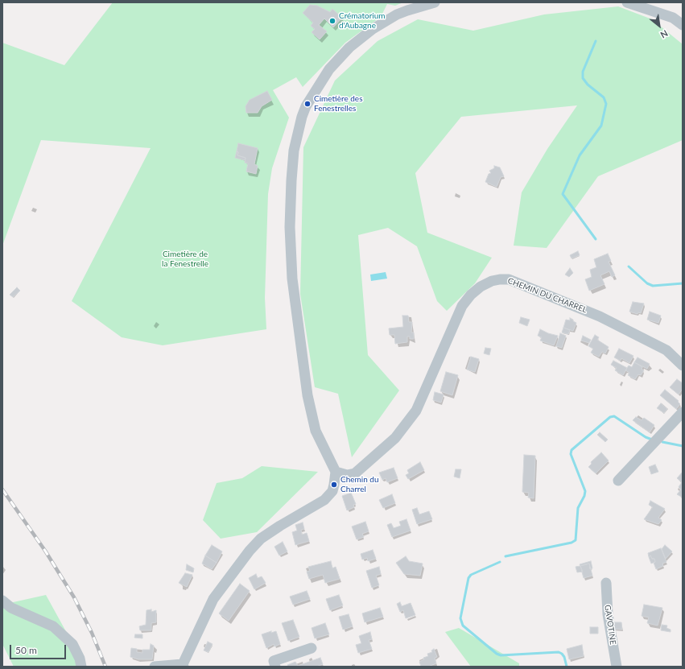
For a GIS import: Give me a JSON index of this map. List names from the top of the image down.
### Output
{
  "streets": {
    "street": ["CHEMIN DU CHARREL", "GAVOTINE"]
  },
  "parks": ["Cimetière de la Fenestrelle"],
  "places": ["Crématorium d'Aubagne", "Cimetière des Fenestrelles", "Chemin du Charrel"],
  "scale_bar": "50 m",
  "north": "bottom right"
}
